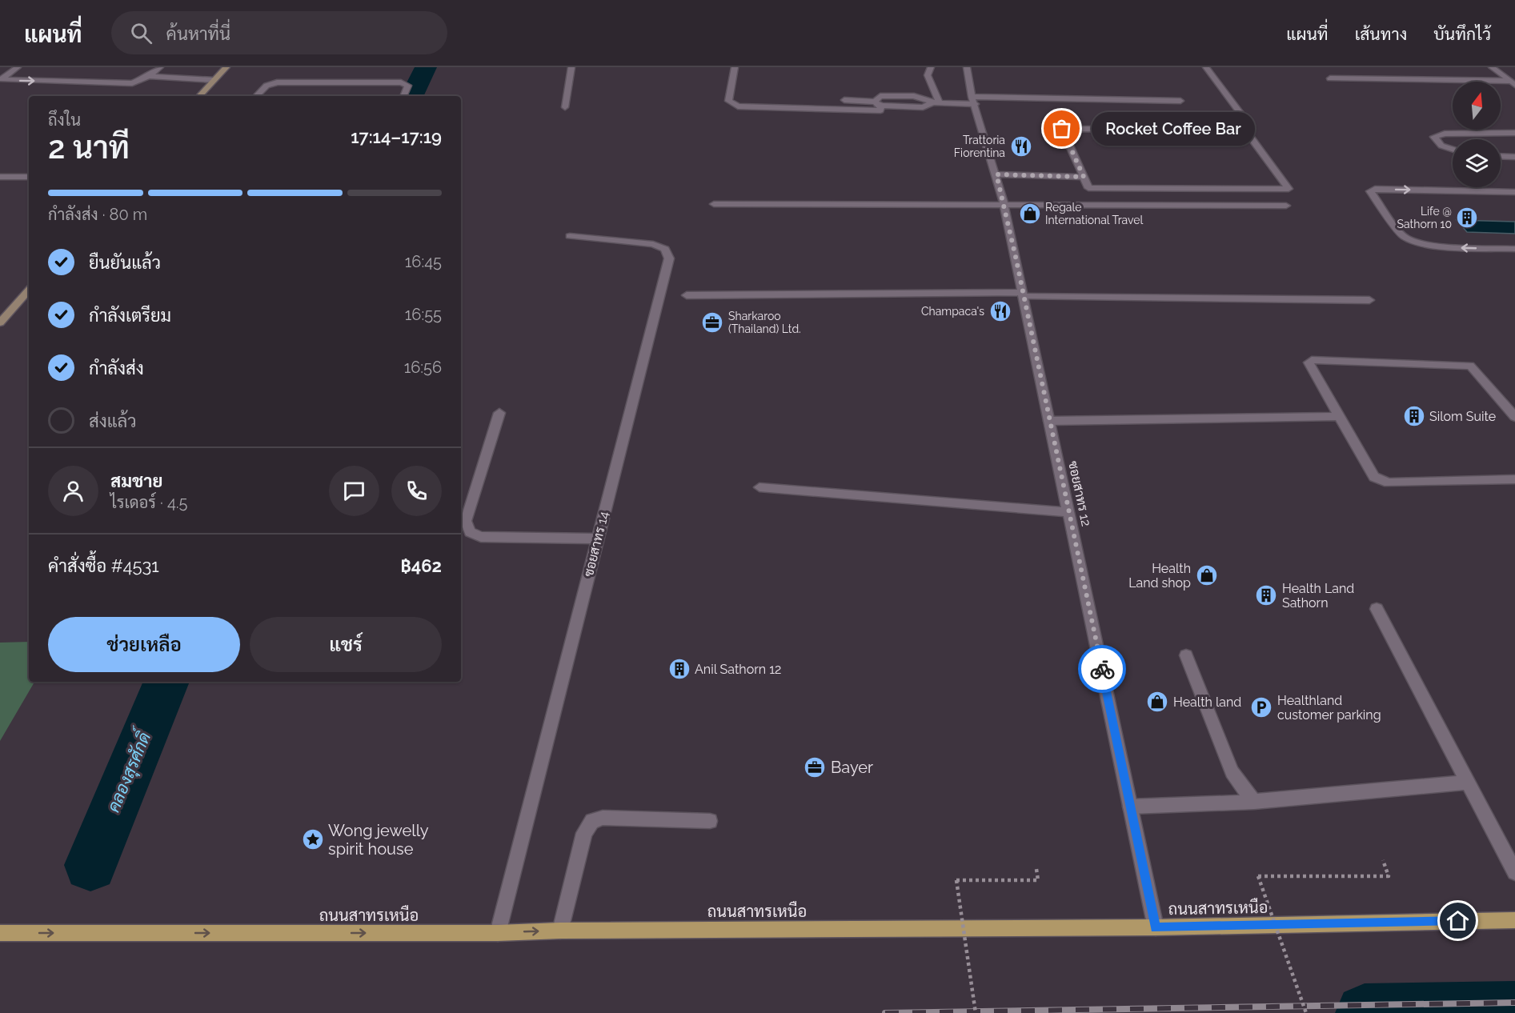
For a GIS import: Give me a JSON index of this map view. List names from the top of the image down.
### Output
{
  "streets": {
    "main road": ["ถนนสาทรเหนือ"],
    "street": ["ซอยสาทร 12", "ซอยสาทร 14"]
  },
  "crossings": [
    ["ซอยสาทร 12", "ถนนสาทรเหนือ"],
    ["ซอยสาทร 14", "ถนนสาทรเหนือ"]
  ],
  "one_way": ["ถนนสาทรเหนือ"],
  "water": ["คลองสุรศักดิ์"],
  "places": {
    "other": ["Rocket Coffee Bar"],
    "restaurant": ["Trattoria Fiorentina", "Champaca's"],
    "shop": ["Regale International Travel", "Health Land shop", "Health land"],
    "building": [
      "Life @ Sathorn 10",
      "Silom Suite",
      "Health Land Sathorn",
      "Anil Sathorn 12"
    ],
    "office": ["Sharkaroo (Thailand) Ltd.", "Bayer"],
    "parking": ["Healthland customer parking"],
    "place": ["Wong jewelly spirit house"]
  },
  "north": "top",
  "page": {
    "header": "แผนที่",
    "search": "ค้นหาที่นี่",
    "nav": ["แผนที่", "เส้นทาง", "บันทึกไว้"],
    "heading": ["2 นาที", "ถึงใน", "17:14–17:19"],
    "panel": [
      "สมชาย",
      "ไรเดอร์ · 4.5",
      "คำสั่งซื้อ #4531",
      "฿462"
    ],
    "bubble": "Rocket Coffee Bar",
    "bar": "กำลังส่ง · 80 m",
    "list": [
      ["ยืนยันแล้ว", "16:45"],
      ["กำลังเตรียม", "16:55"],
      ["กำลังส่ง", "16:56"],
      "ส่งแล้ว"
    ],
    "buttons": ["ช่วยเหลือ", "แชร์"]
  }
}
